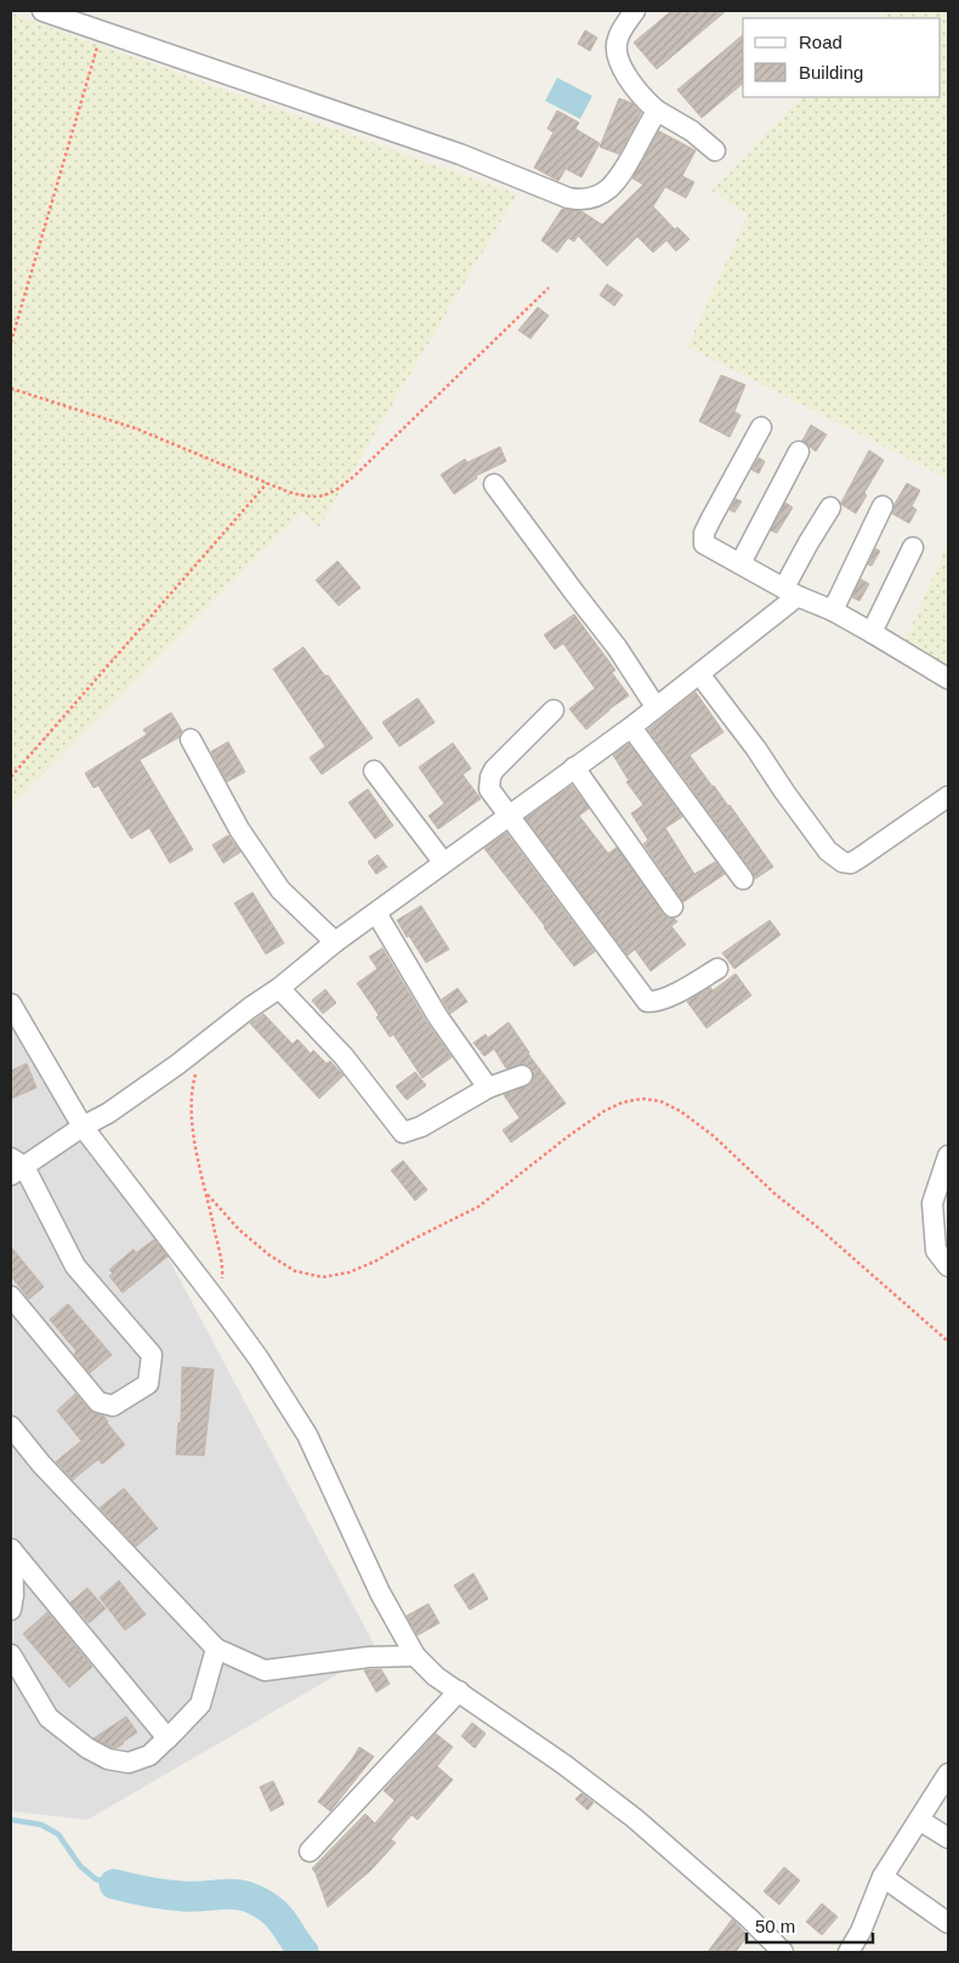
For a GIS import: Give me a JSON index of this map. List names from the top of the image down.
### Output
{
  "legend": ["Road", "Building"],
  "scale_bar": "50 m"
}
